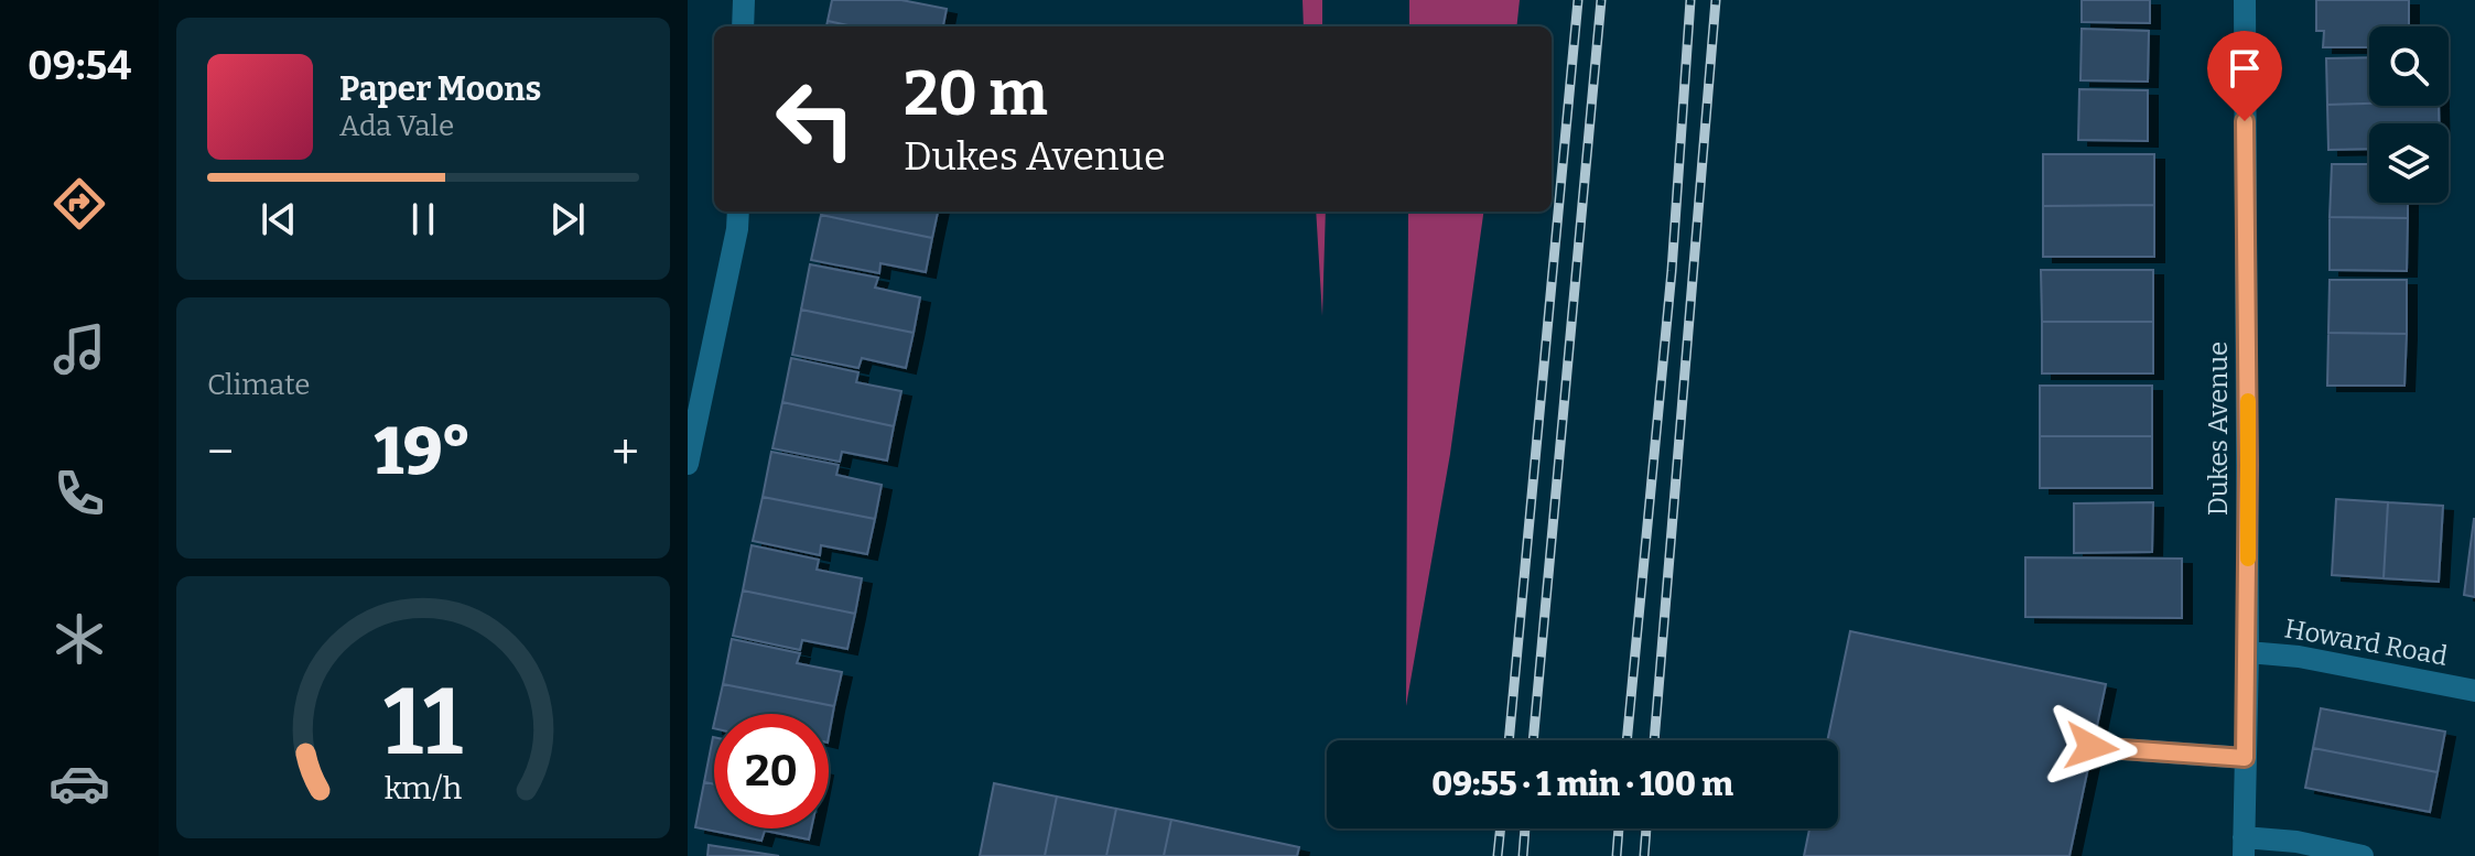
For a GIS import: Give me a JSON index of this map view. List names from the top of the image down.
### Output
{
  "streets": {
    "street": ["Dukes Avenue", "Howard Road"]
  },
  "crossings": [
    ["Dukes Avenue", "Howard Road"]
  ],
  "page": {
    "tabs": "09:54",
    "turn": ["20 m", "Dukes Avenue"],
    "song": ["Paper Moons", "Ada Vale"],
    "tile": "Climate",
    "heat": ["−", "19°", "+"],
    "limit": "20",
    "trip": "09:55 · 1 min · 100 m",
    "gauge": ["11", "km/h"]
  }
}
